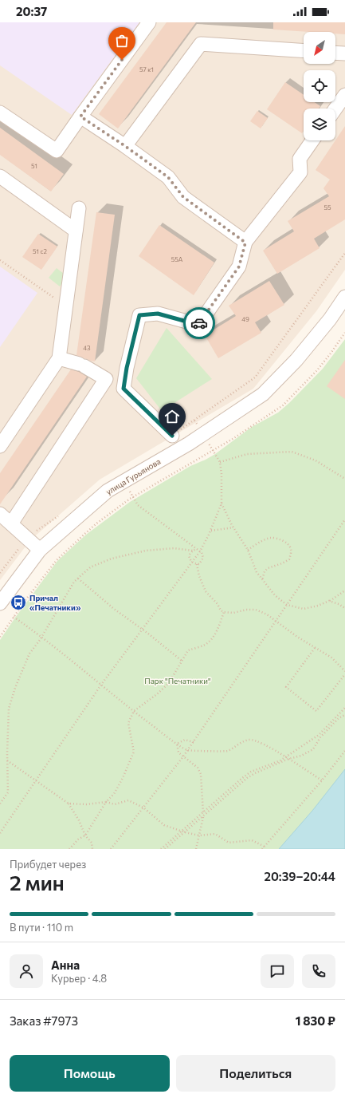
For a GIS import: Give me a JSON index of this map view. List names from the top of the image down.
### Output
{
  "streets": {
    "street": ["улица Гурьянова"]
  },
  "parks": ["Парк \"Печатники\""],
  "places": {
    "bus stop": ["Причал «Печатники»"]
  },
  "house_numbers": [
    "57 к1",
    "51",
    "55",
    "51 с2",
    "55А",
    "49",
    "43"
  ],
  "north": "bottom left",
  "page": {
    "status": "20:37",
    "heading": ["2 мин", "Прибудет через", "20:39–20:44"],
    "panel": [
      "Анна",
      "Курьер · 4.8",
      "Заказ #7973",
      "1 830 ₽"
    ],
    "bar": "В пути · 110 m",
    "buttons": ["Помощь", "Поделиться"]
  }
}
